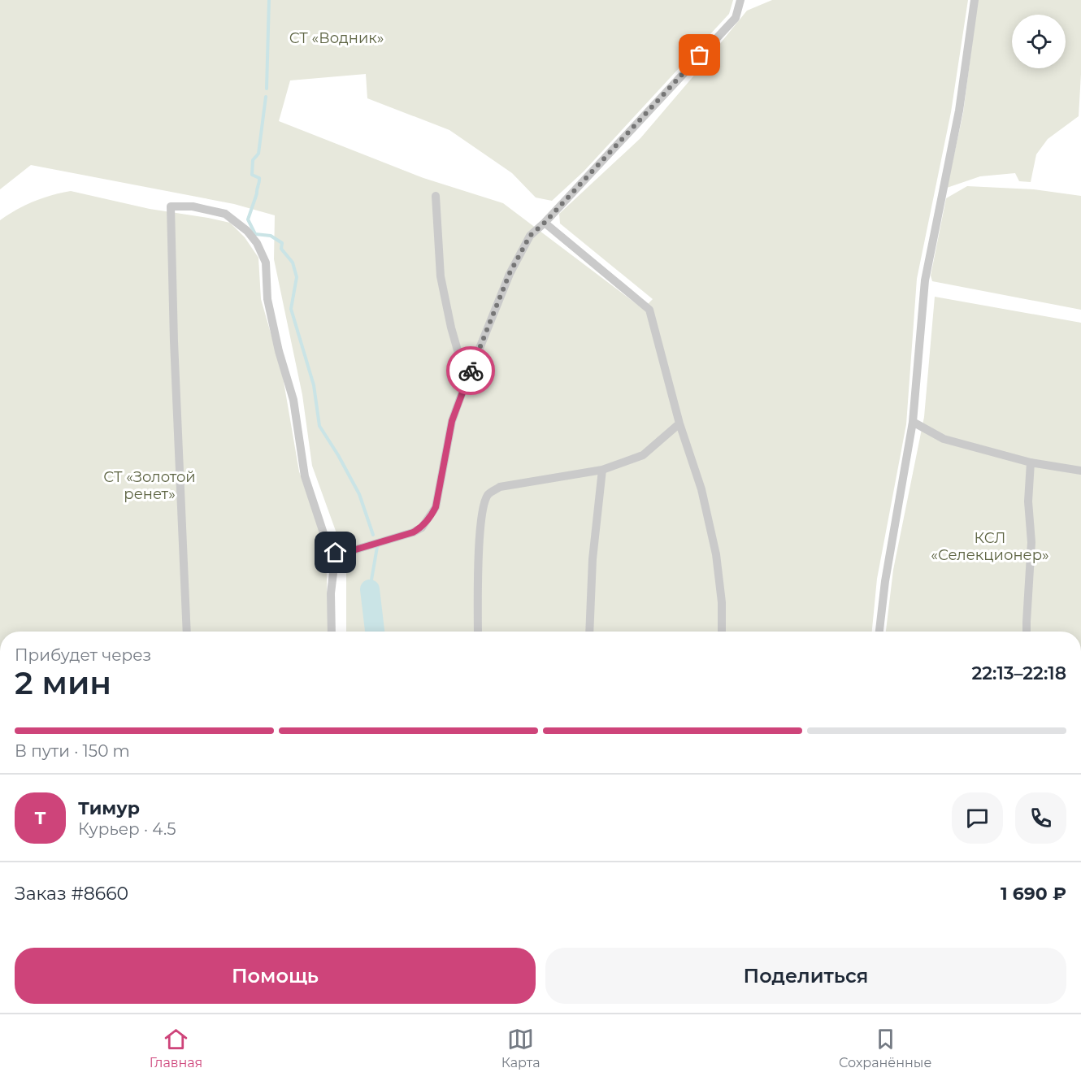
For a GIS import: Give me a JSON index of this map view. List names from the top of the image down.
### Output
{
  "parks": ["СТ «Водник»", "СТ «Золотой ренет»", "КСЛ «Селекционер»"],
  "page": {
    "heading": ["2 мин", "Прибудет через", "22:13–22:18"],
    "panel": [
      "Тимур",
      "Курьер · 4.5",
      "Заказ #8660",
      "1 690 ₽"
    ],
    "bar": "В пути · 150 m",
    "round": "Т",
    "buttons": ["Помощь", "Поделиться"],
    "tabs": ["Главная", "Карта", "Сохранённые"]
  }
}
